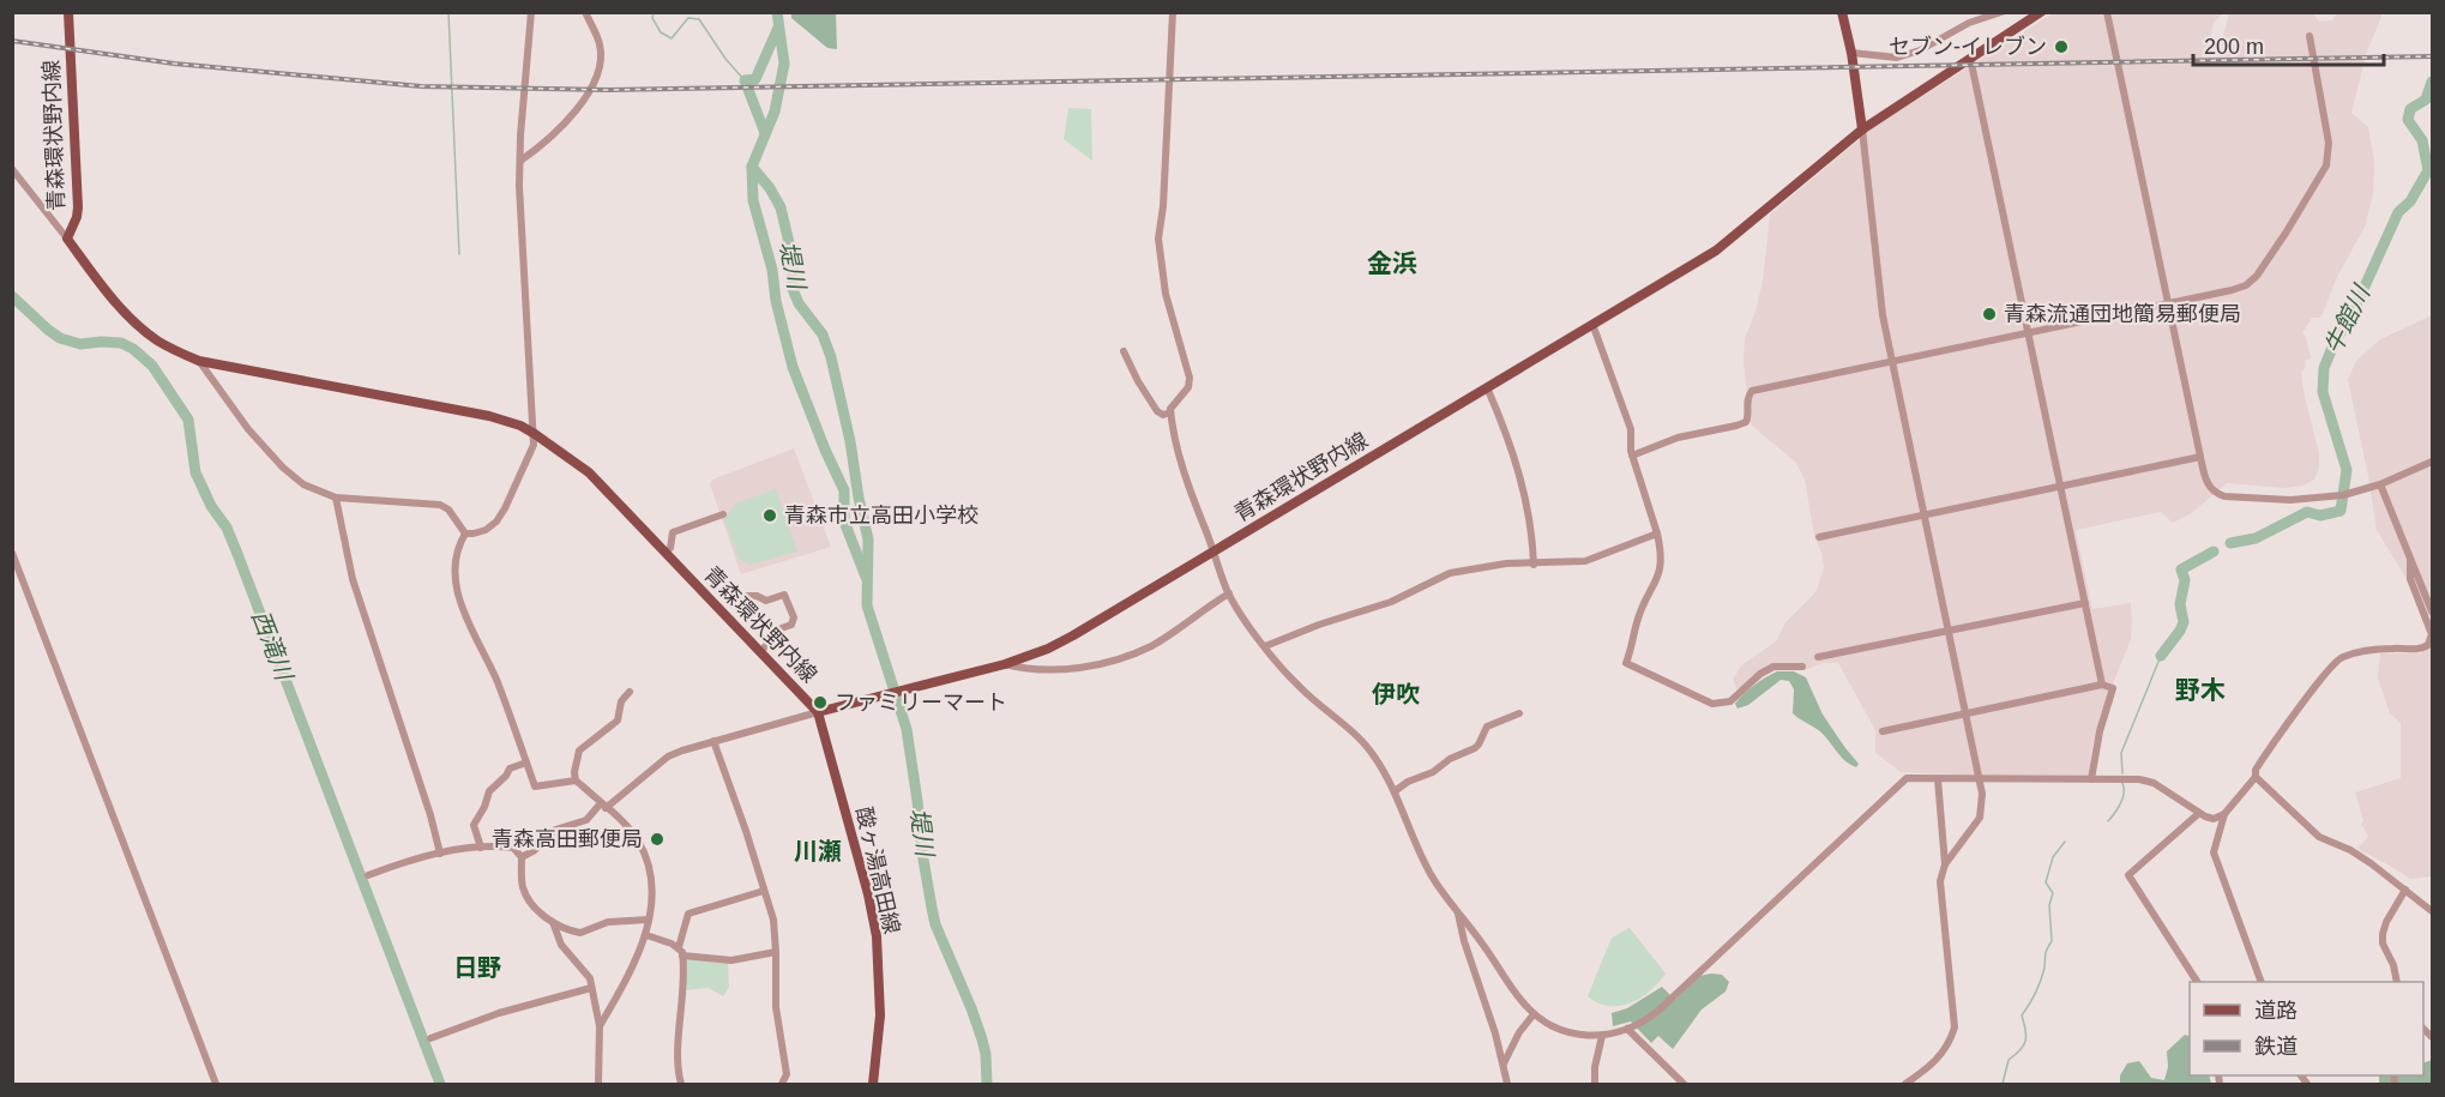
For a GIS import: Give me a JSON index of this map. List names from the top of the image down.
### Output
{
  "streets": {
    "main road": ["青森環状野内線", "酸ヶ湯高田線"]
  },
  "crossings": [
    ["青森環状野内線", "酸ヶ湯高田線"]
  ],
  "districts": [
    "金浜",
    "野木",
    "伊吹",
    "川瀬",
    "日野"
  ],
  "water": ["堤川", "牛館川", "西滝川"],
  "places": [
    "セブン-イレブン",
    "青森流通団地簡易郵便局",
    "青森市立高田小学校",
    "ファミリーマート",
    "青森高田郵便局"
  ],
  "legend": ["道路", "鉄道"],
  "scale_bar": "200 m"
}
